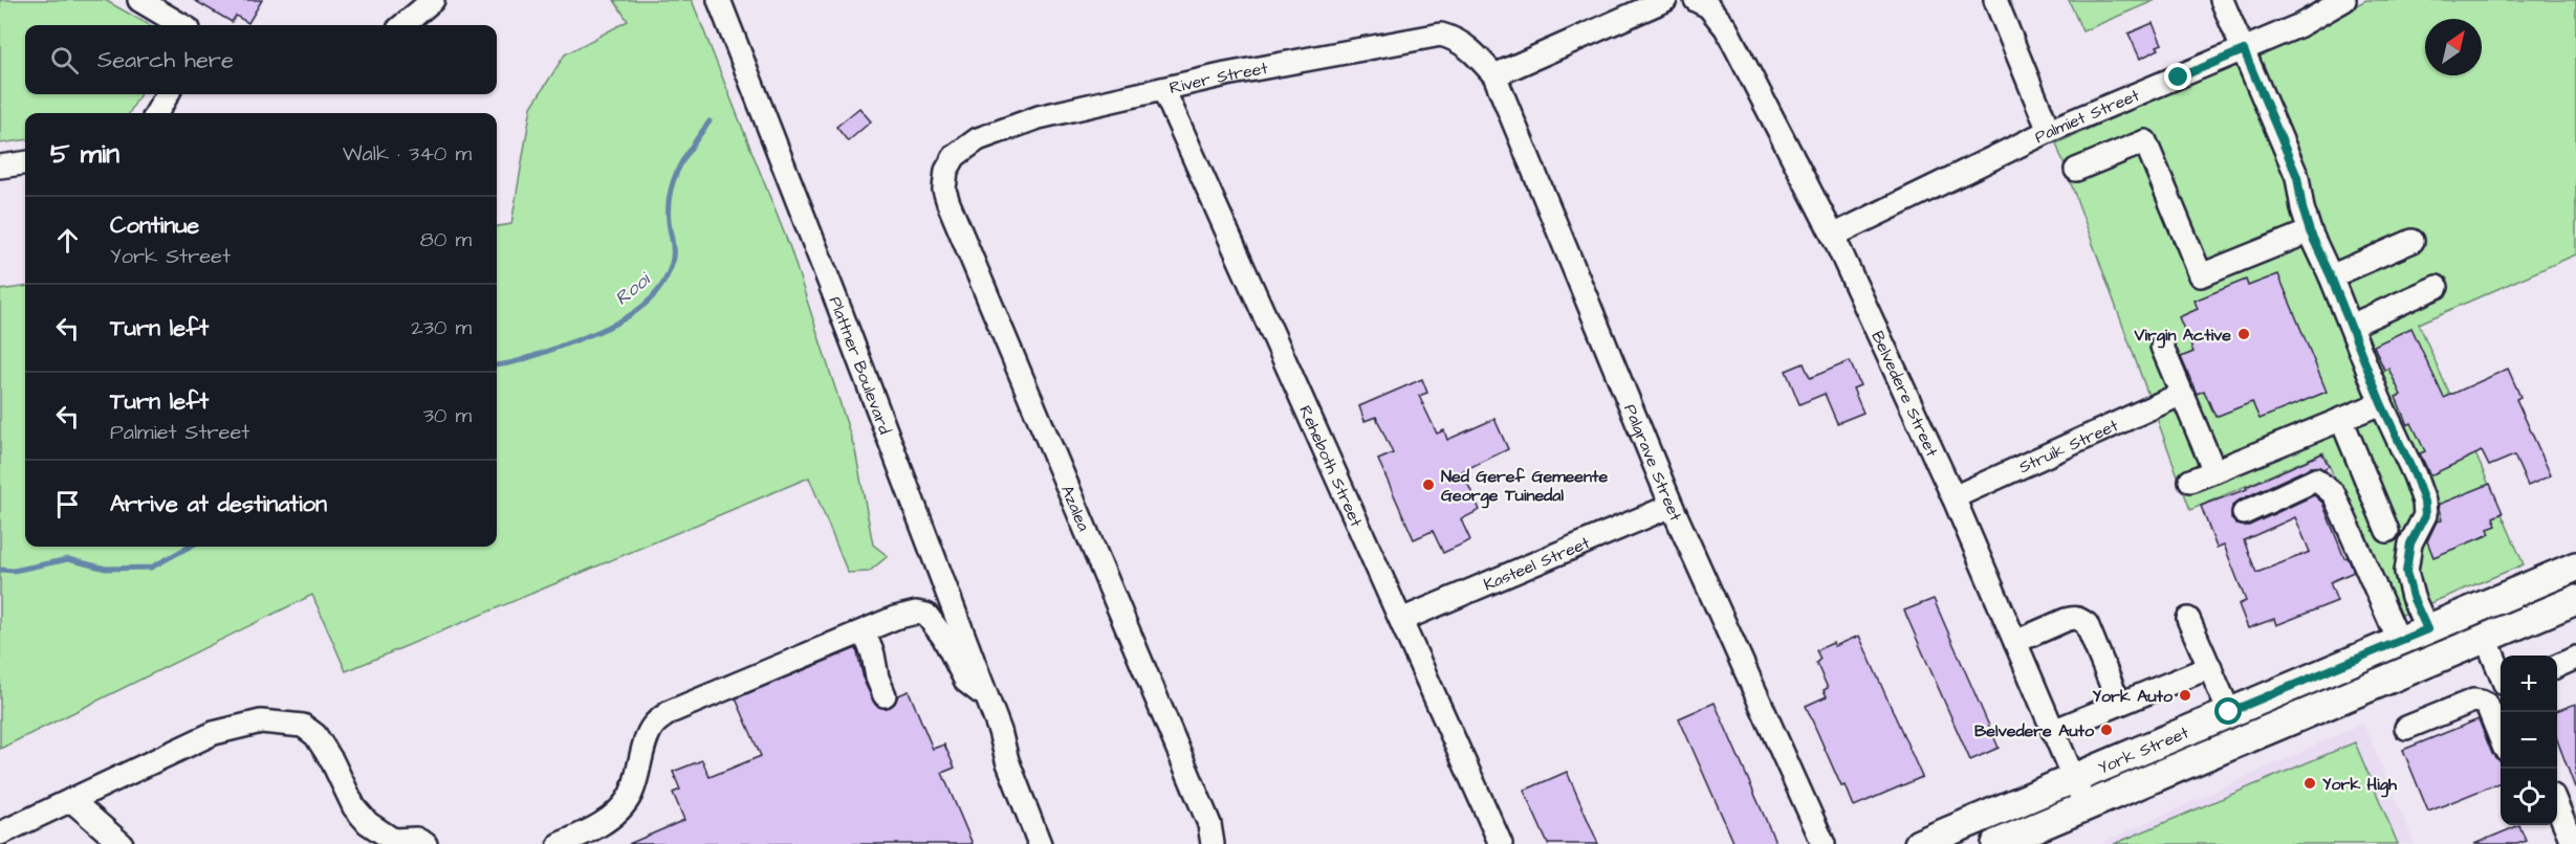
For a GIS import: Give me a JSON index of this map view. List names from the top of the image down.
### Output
{
  "streets": {
    "main road": ["York Street"],
    "street": [
      "River Street",
      "Palmiet Street",
      "Plattner Boulevard",
      "Belvedere Street",
      "Struik Street",
      "Palgrave Street",
      "Reheboth Street",
      "Azalea",
      "Kasteel Street"
    ]
  },
  "crossings": [
    ["River Street", "Palgrave Street"],
    ["River Street", "Reheboth Street"],
    ["River Street", "Azalea"],
    ["Palmiet Street", "Belvedere Street"],
    ["Belvedere Street", "Struik Street"],
    ["Belvedere Street", "York Street"],
    ["Palgrave Street", "Kasteel Street"],
    ["Reheboth Street", "Kasteel Street"]
  ],
  "water": ["Rooi"],
  "places": [
    "Virgin Active",
    "Ned Geref Gemeente George Tuinedal",
    "York Auto",
    "Belvedere Auto",
    "York High"
  ],
  "north": "top right",
  "page": {
    "search": "Search here",
    "heading": ["5 min", "Walk · 340 m"],
    "list": [
      ["Continue", "York Street", "80 m"],
      ["Turn left", "230 m"],
      ["Turn left", "Palmiet Street", "30 m"],
      "Arrive at destination"
    ],
    "map_buttons": ["+", "−"]
  }
}
